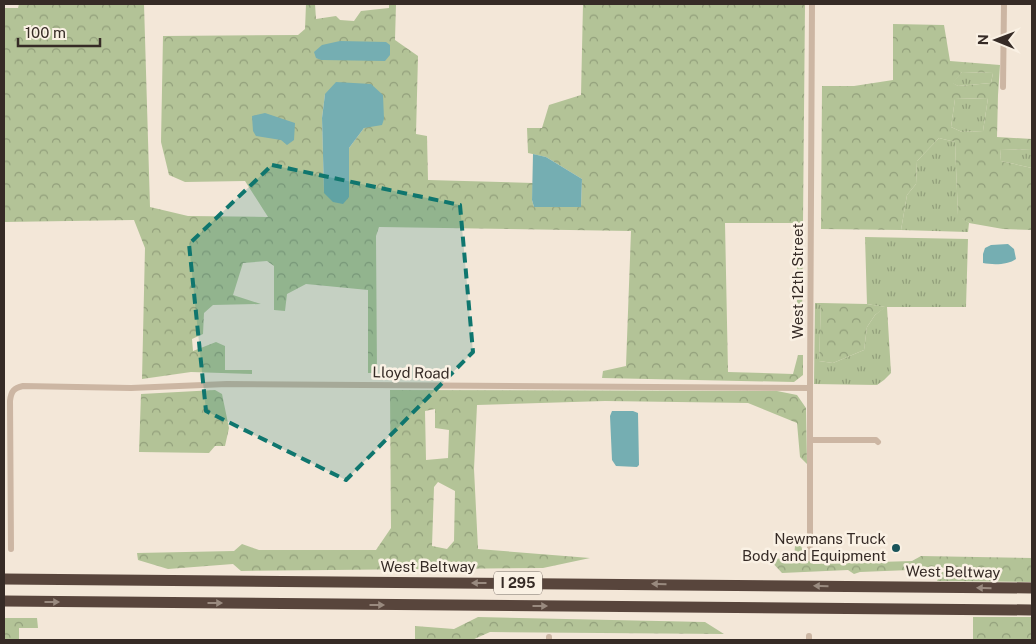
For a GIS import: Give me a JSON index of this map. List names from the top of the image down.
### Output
{
  "streets": {
    "highway": ["West Beltway", "I 295"],
    "street": ["West 12th Street", "Lloyd Road"]
  },
  "crossings": [
    ["West 12th Street", "Lloyd Road"]
  ],
  "places": ["Newmans Truck Body and Equipment"],
  "scale_bar": "100 m",
  "north": "left"
}
